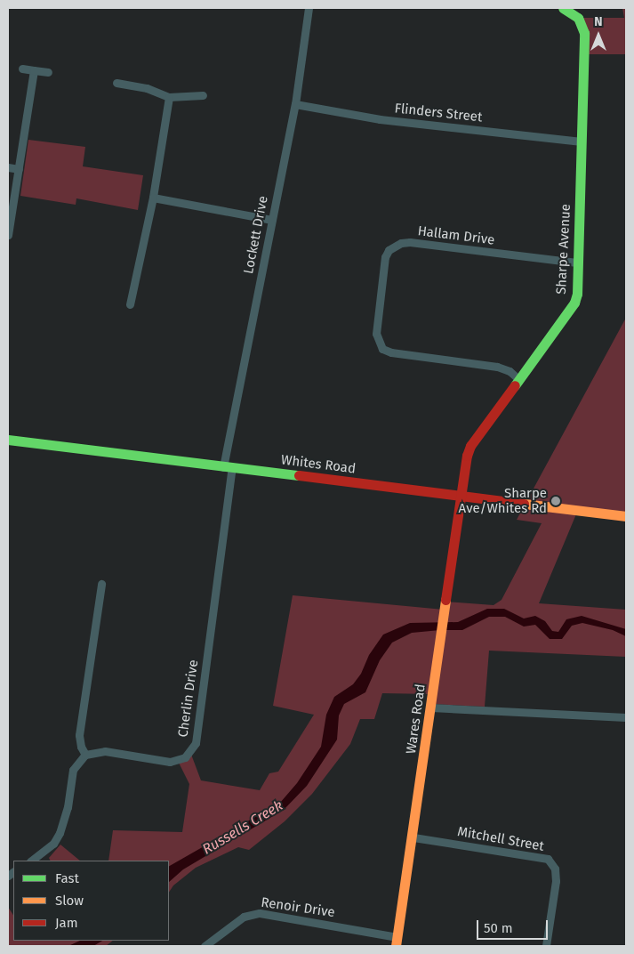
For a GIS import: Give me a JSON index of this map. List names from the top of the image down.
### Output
{
  "streets": {
    "street": [
      "Flinders Street",
      "Lockett Drive",
      "Hallam Drive",
      "Sharpe Avenue",
      "Whites Road",
      "Cherlin Drive",
      "Wares Road",
      "Mitchell Street",
      "Renoir Drive"
    ]
  },
  "crossings": [
    ["Flinders Street", "Lockett Drive"],
    ["Flinders Street", "Sharpe Avenue"],
    ["Lockett Drive", "Whites Road"],
    ["Lockett Drive", "Cherlin Drive"],
    ["Hallam Drive", "Sharpe Avenue"],
    ["Sharpe Avenue", "Whites Road"],
    ["Sharpe Avenue", "Wares Road"],
    ["Whites Road", "Cherlin Drive"],
    ["Whites Road", "Wares Road"],
    ["Wares Road", "Mitchell Street"],
    ["Wares Road", "Renoir Drive"]
  ],
  "water": ["Russells Creek"],
  "places": ["Sharpe Ave/Whites Rd"],
  "legend": ["Fast", "Slow", "Jam"],
  "scale_bar": "50 m",
  "north": "top"
}
